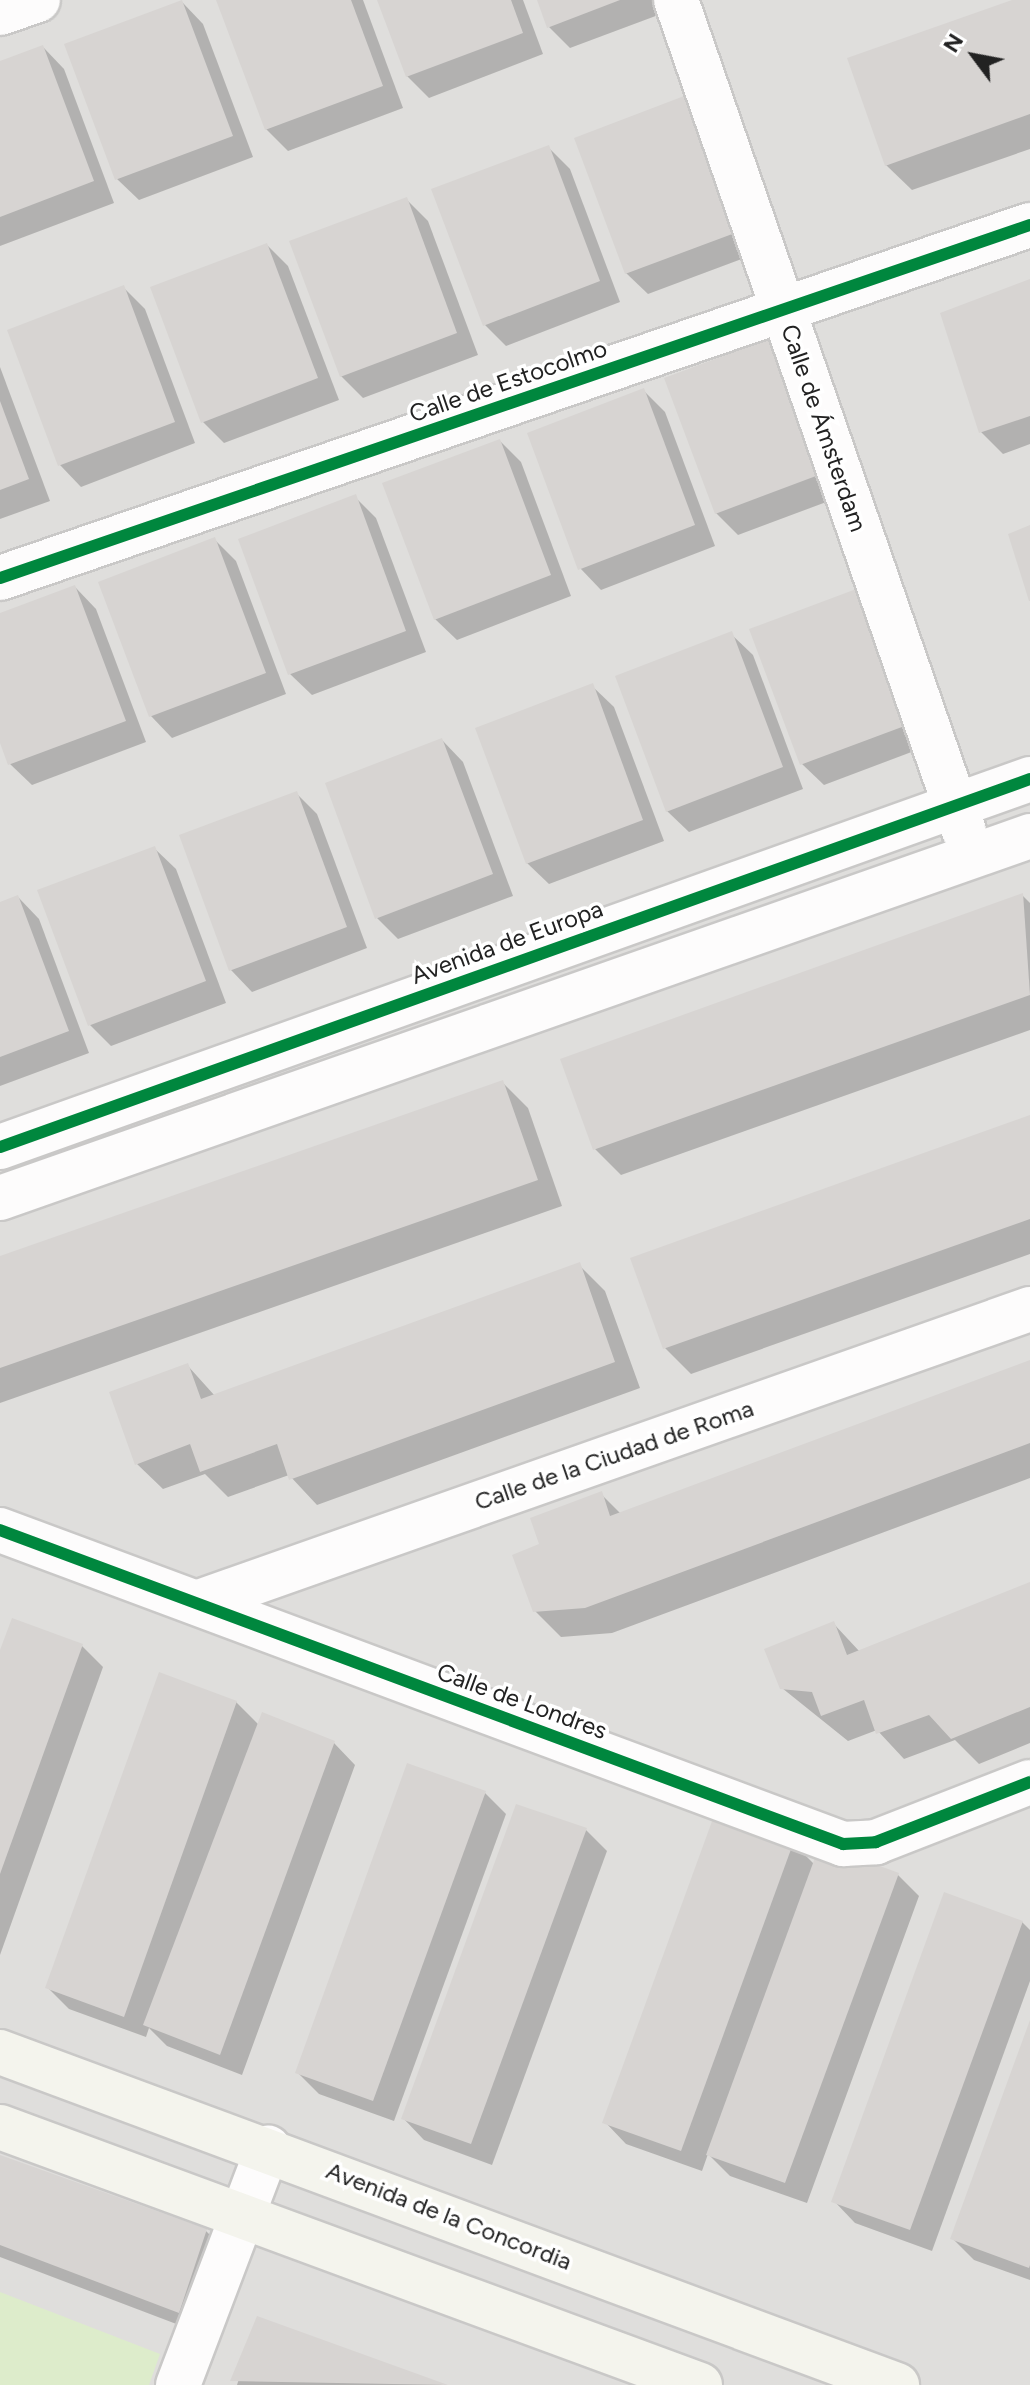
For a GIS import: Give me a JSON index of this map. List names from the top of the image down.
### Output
{
  "streets": {
    "street": [
      "Calle de Estocolmo",
      "Calle de Ámsterdam",
      "Avenida de Europa",
      "Calle de la Ciudad de Roma",
      "Calle de Londres",
      "Avenida de la Concordia"
    ]
  },
  "crossings": [
    ["Calle de Estocolmo", "Calle de Ámsterdam"],
    ["Calle de Ámsterdam", "Avenida de Europa"],
    ["Calle de la Ciudad de Roma", "Calle de Londres"]
  ],
  "north": "top left"
}
